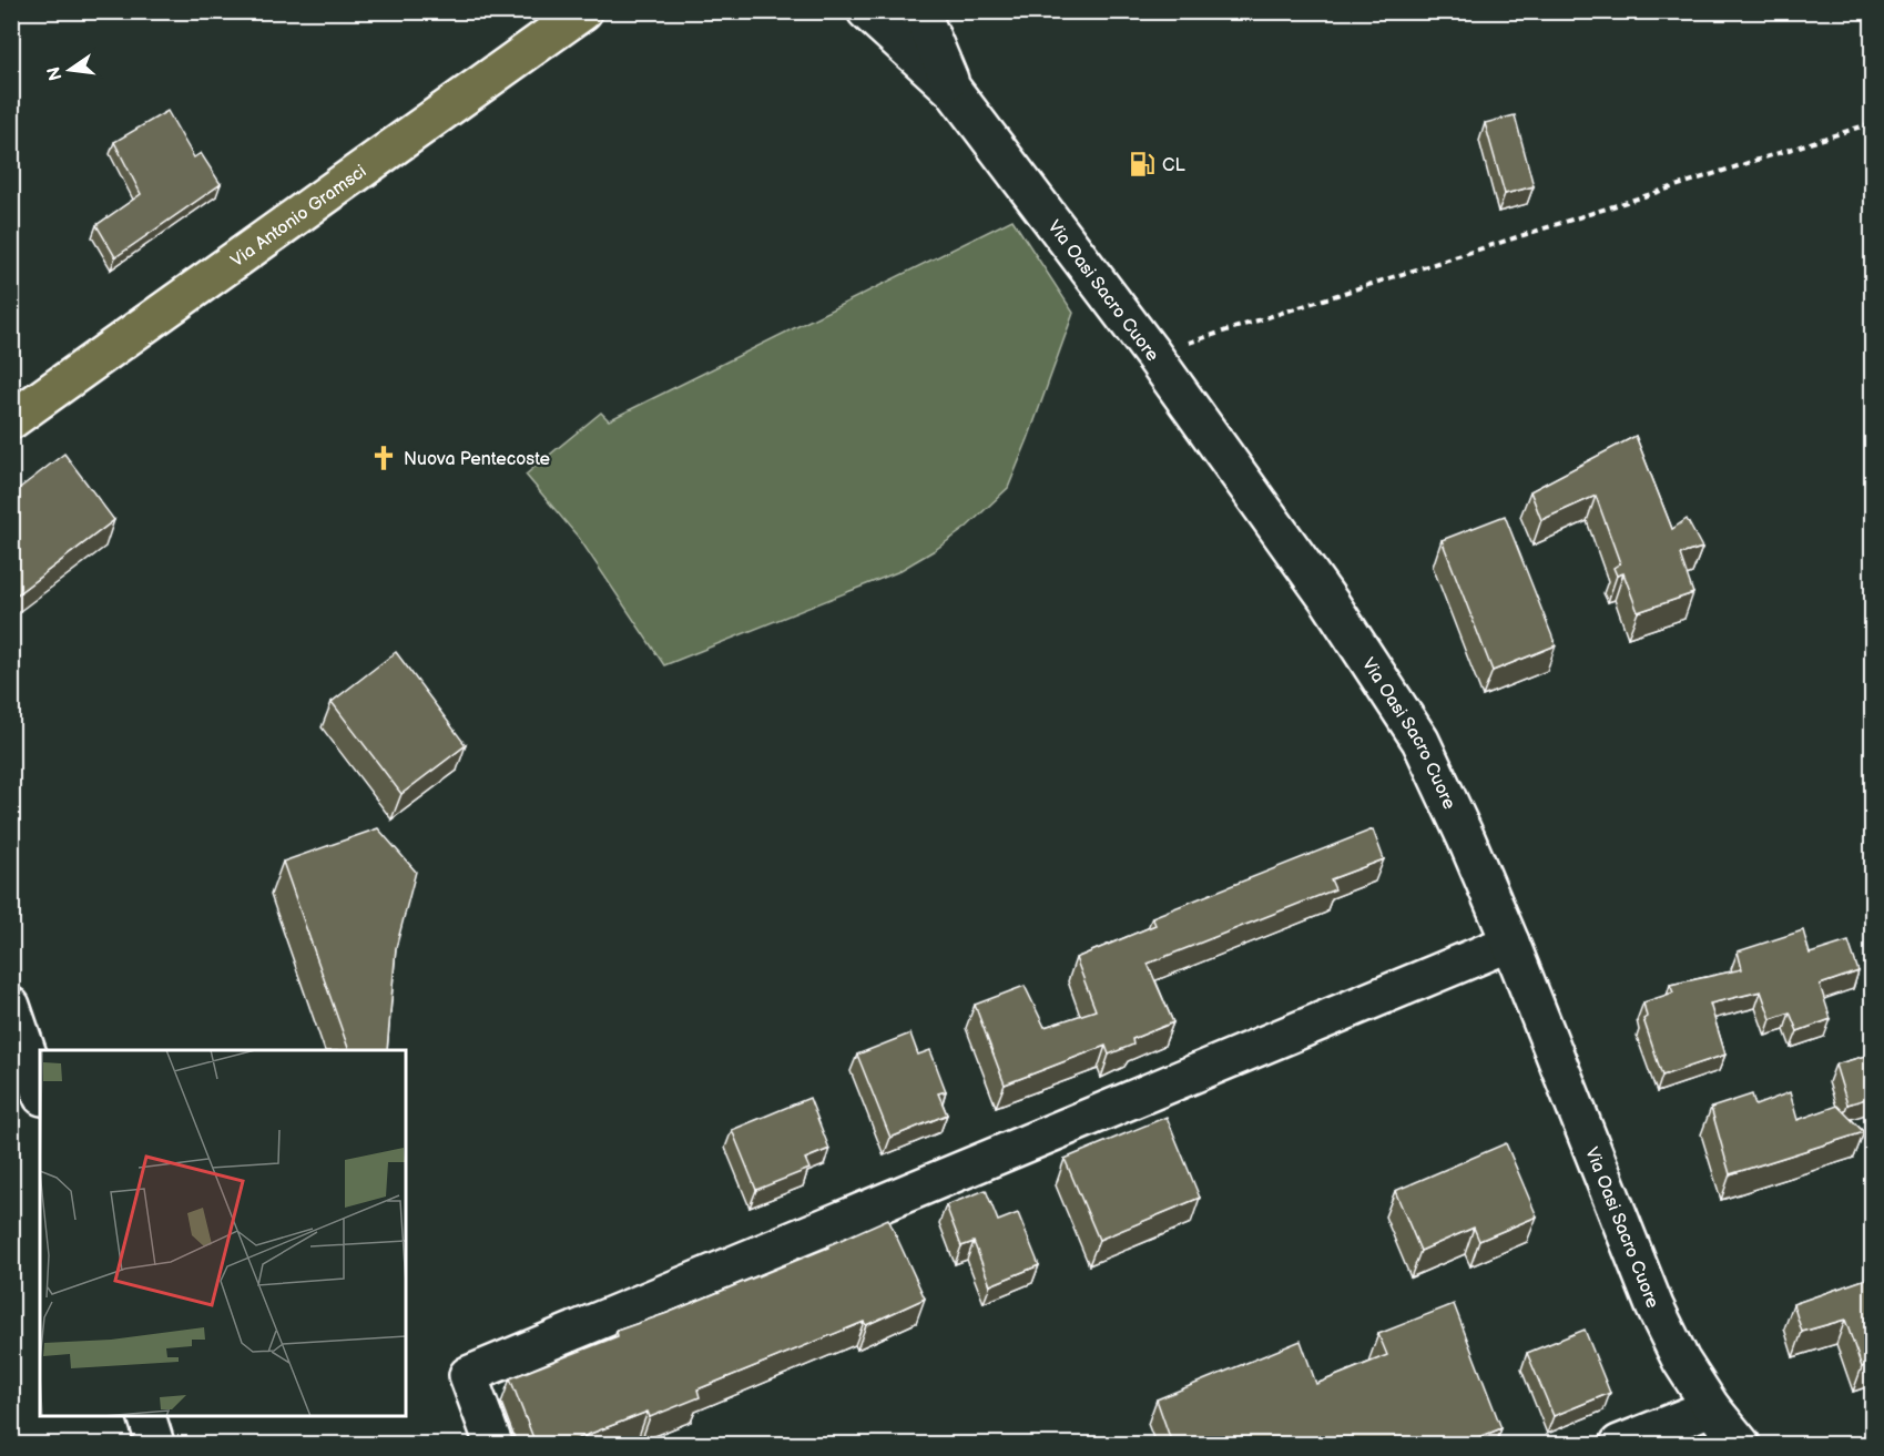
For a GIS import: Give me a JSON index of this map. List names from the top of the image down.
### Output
{
  "streets": {
    "main road": ["Via Antonio Gramsci"],
    "street": ["Via Oasi Sacro Cuore"]
  },
  "places": {
    "fuel station": ["CL"],
    "church": ["Nuova Pentecoste"]
  },
  "north": "left"
}
